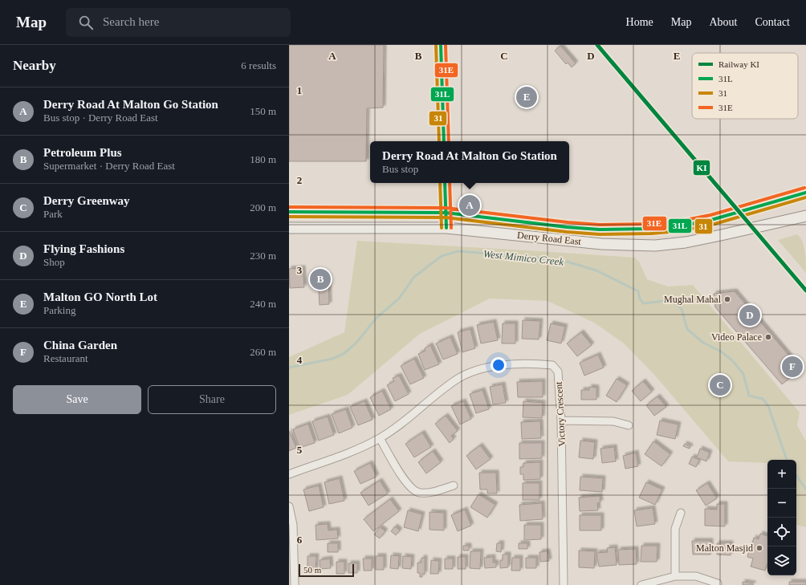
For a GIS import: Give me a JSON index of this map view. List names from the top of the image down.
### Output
{
  "streets": {
    "main road": ["Derry Road East"],
    "street": ["Victory Crescent"]
  },
  "water": ["West Mimico Creek"],
  "places": ["Mughal Mahal", "Video Palace", "Malton Masjid"],
  "lines": [
    "rail line KI",
    "transit line 31L",
    "transit line 31",
    "transit line 31E"
  ],
  "legend": [
    "Railway KI",
    "31L",
    "31",
    "31E"
  ],
  "scale_bar": "50 m",
  "page": {
    "header": "Map",
    "search": "Search here",
    "nav": [
      "Home",
      "Map",
      "About",
      "Contact"
    ],
    "heading": ["Nearby", "6 results"],
    "pins": [
      "E",
      "A",
      "B",
      "D",
      "F",
      "C"
    ],
    "list": [
      {
        "mark": "A",
        "name": "Derry Road At Malton Go Station",
        "note": "Bus stop · Derry Road East",
        "value": "150 m"
      },
      {
        "mark": "B",
        "name": "Petroleum Plus",
        "note": "Supermarket · Derry Road East",
        "value": "180 m"
      },
      {
        "mark": "C",
        "name": "Derry Greenway",
        "note": "Park",
        "value": "200 m"
      },
      {
        "mark": "D",
        "name": "Flying Fashions",
        "note": "Shop",
        "value": "230 m"
      },
      {
        "mark": "E",
        "name": "Malton GO North Lot",
        "note": "Parking",
        "value": "240 m"
      },
      {
        "mark": "F",
        "name": "China Garden",
        "note": "Restaurant",
        "value": "260 m"
      }
    ],
    "popup": ["Derry Road At Malton Go Station", "Bus stop"],
    "buttons": ["Save", "Share"],
    "map_buttons": ["+", "−"],
    "scale": "50 m"
  },
  "grid": {
    "columns": [
      "A",
      "B",
      "C",
      "D",
      "E"
    ],
    "rows": [
      "1",
      "2",
      "3",
      "4",
      "5",
      "6"
    ]
  }
}
